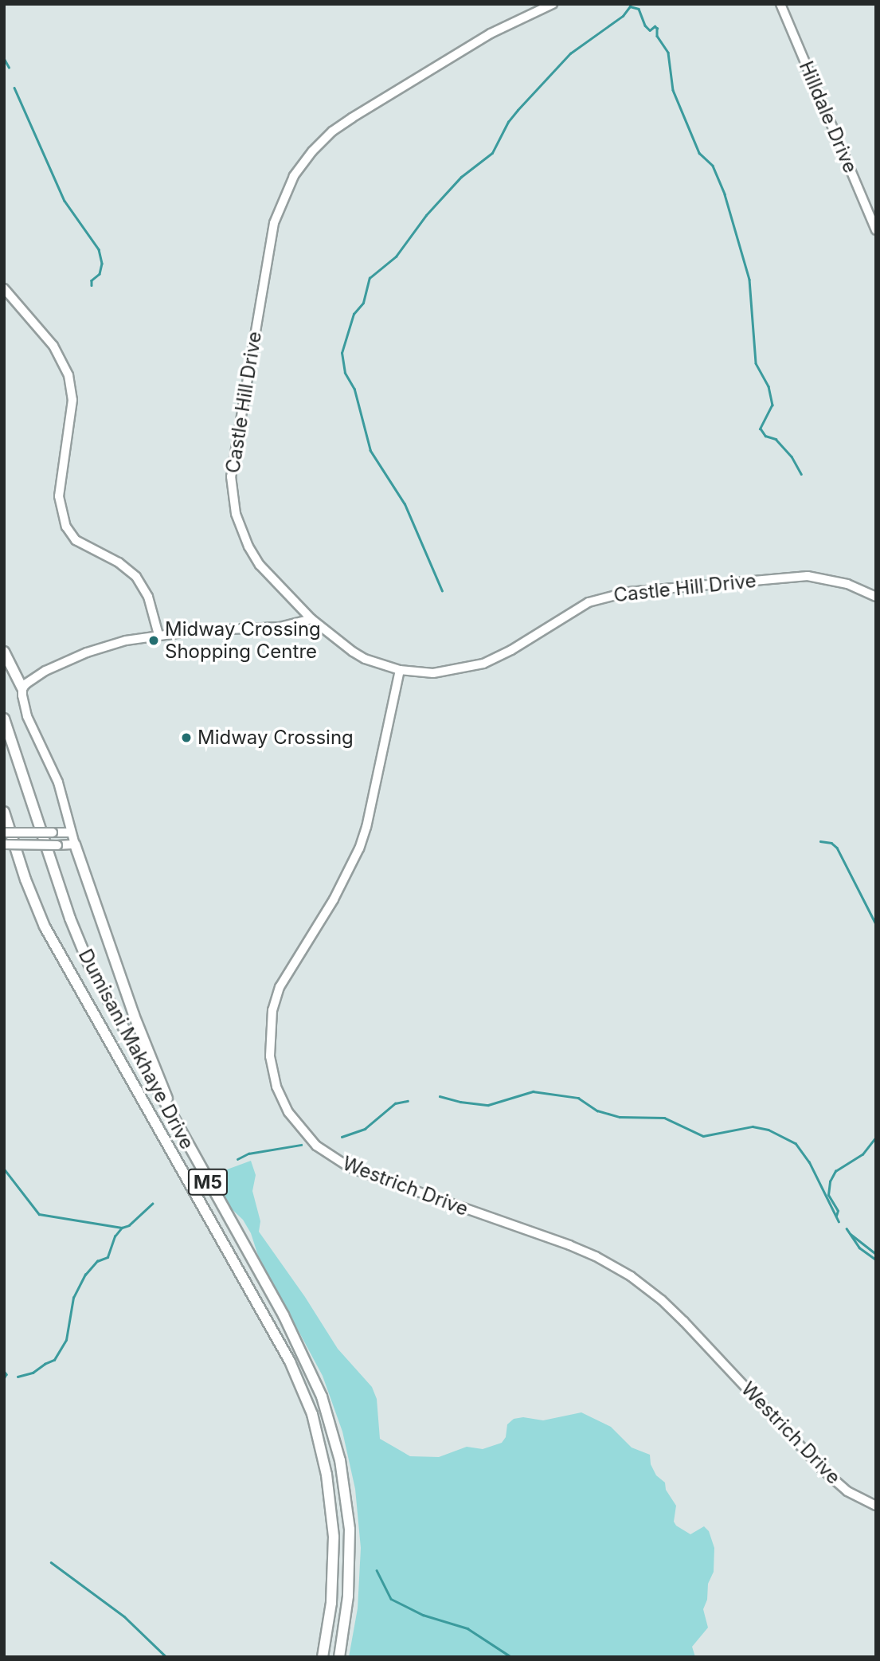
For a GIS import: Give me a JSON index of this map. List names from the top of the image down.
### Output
{
  "streets": {
    "main road": ["Dumisani Makhaye Drive", "M5"],
    "street": ["Hilldale Drive", "Castle Hill Drive", "Westrich Drive"]
  },
  "crossings": [
    ["Castle Hill Drive", "Westrich Drive"]
  ],
  "places": ["Midway Crossing Shopping Centre", "Midway Crossing"]
}
